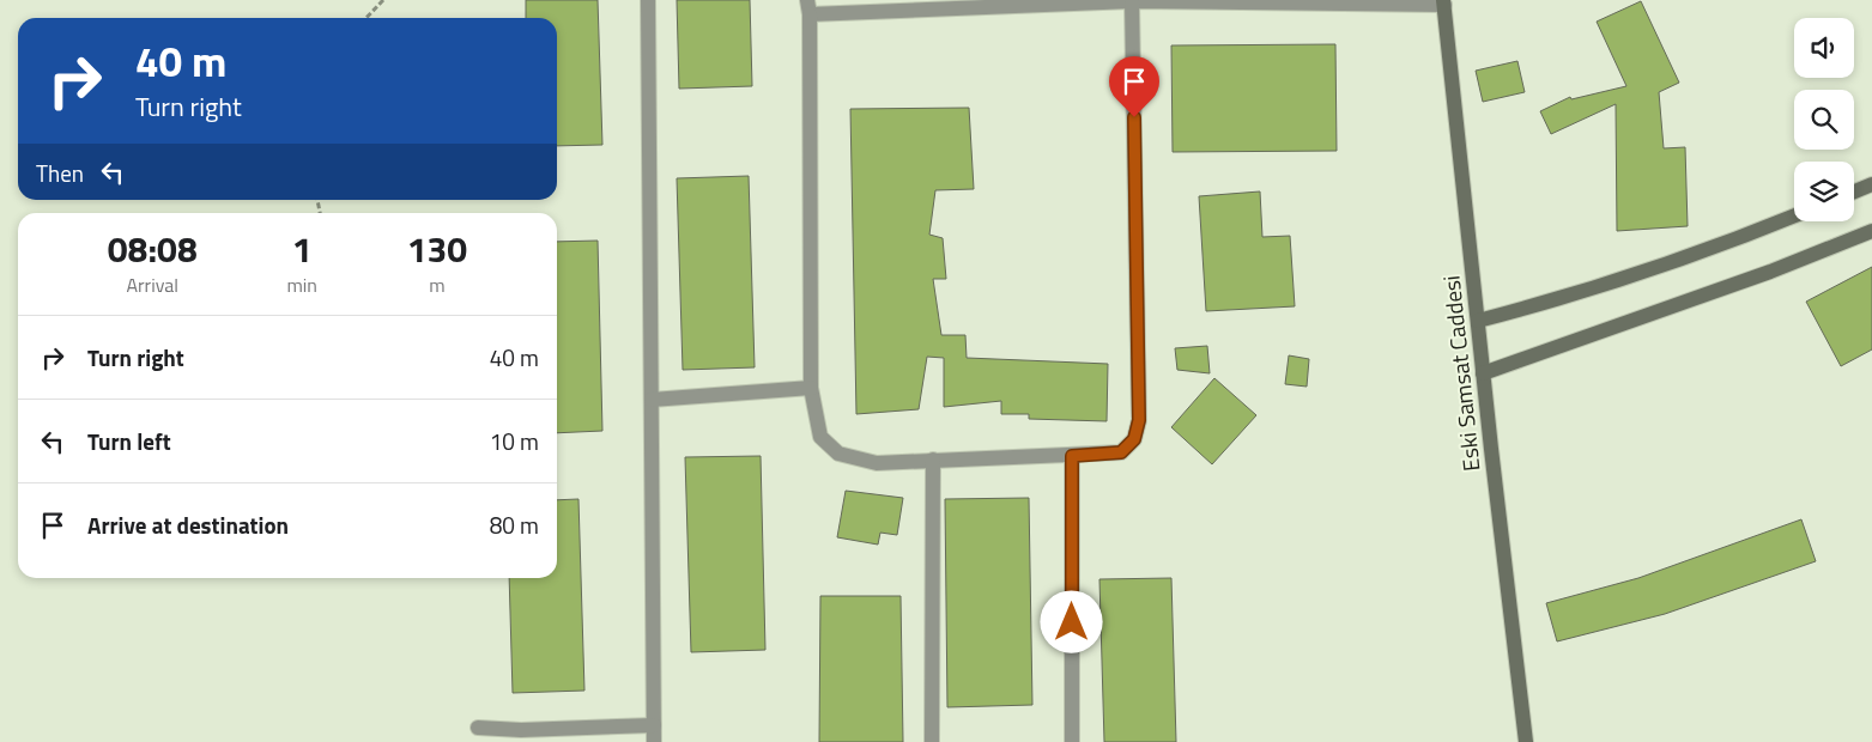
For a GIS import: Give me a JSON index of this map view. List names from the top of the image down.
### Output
{
  "streets": {
    "main road": ["Eski Samsat Caddesi"]
  },
  "page": {
    "turn": ["40 m", "Turn right"],
    "then": "Then",
    "eta": [
      "08:08",
      "Arrival",
      "1",
      "min",
      "130",
      "m"
    ],
    "list": [
      {
        "name": "Turn right",
        "value": "40 m"
      },
      {
        "name": "Turn left",
        "value": "10 m"
      },
      {
        "name": "Arrive at destination",
        "value": "80 m"
      }
    ]
  }
}
